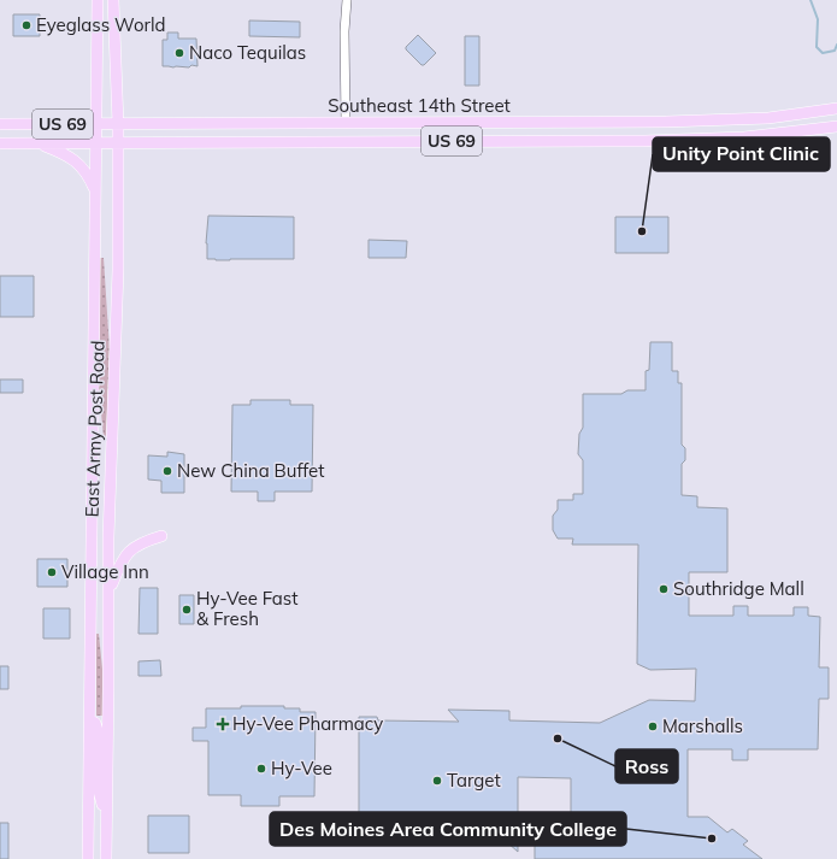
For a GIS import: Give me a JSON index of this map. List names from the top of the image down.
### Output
{
  "streets": {
    "main road": ["Southeast 14th Street", "US 69", "East Army Post Road"]
  },
  "crossings": [
    ["Southeast 14th Street", "East Army Post Road"]
  ],
  "places": {
    "other": [
      "Eyeglass World",
      "Naco Tequilas",
      "Unity Point Clinic",
      "New China Buffet",
      "Village Inn",
      "Southridge Mall",
      "Hy-Vee Fast & Fresh",
      "Marshalls",
      "Ross",
      "Hy-Vee",
      "Target",
      "Des Moines Area Community College"
    ],
    "health": ["Hy-Vee Pharmacy"]
  }
}
